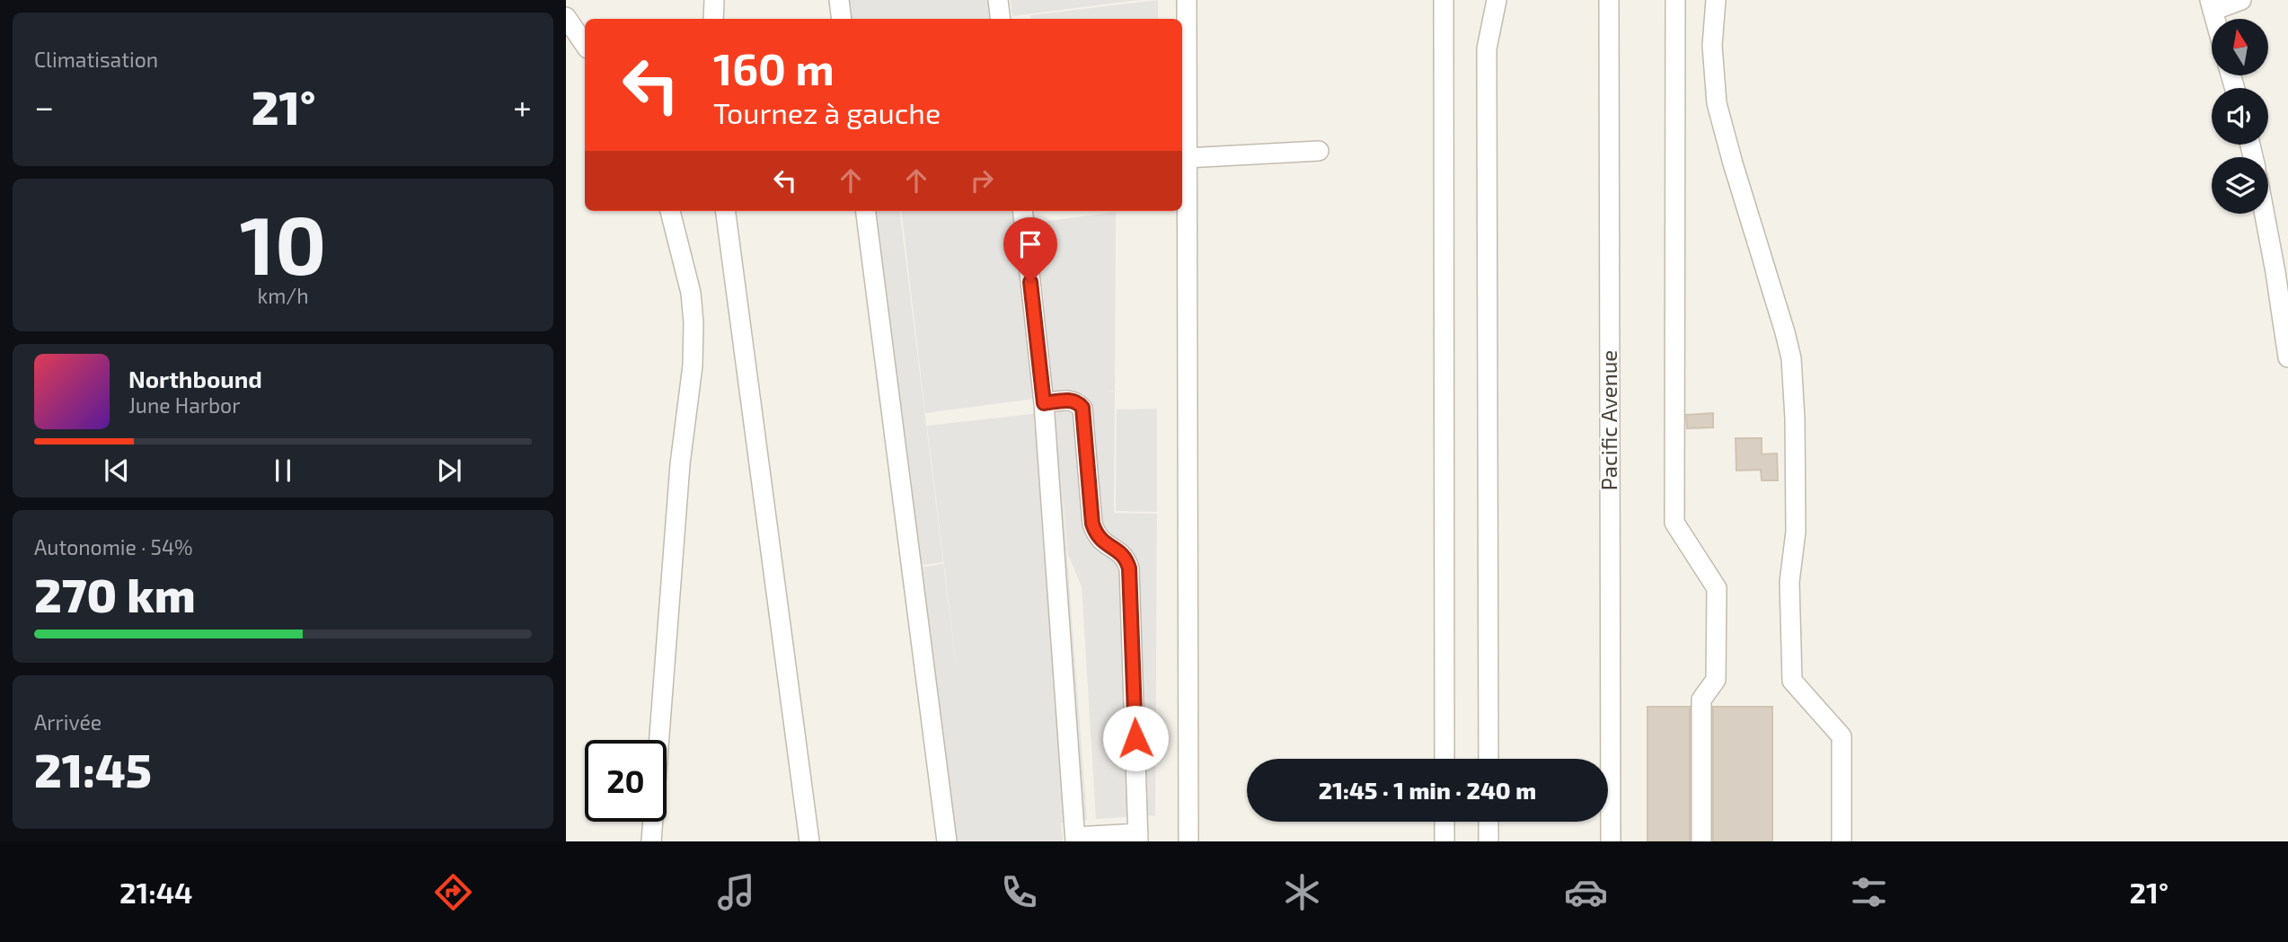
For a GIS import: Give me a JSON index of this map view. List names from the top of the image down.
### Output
{
  "streets": {
    "street": ["Pacific Avenue"]
  },
  "north": "top",
  "page": {
    "tile": [
      "Climatisation",
      ["10", "km/h"],
      ["Autonomie · 54%", "270 km"],
      ["Arrivée", "21:45"]
    ],
    "turn": ["160 m", "Tournez à gauche"],
    "heat": ["−", "21°", "+"],
    "song": ["Northbound", "June Harbor"],
    "limit": "20",
    "trip": "21:45 · 1 min · 240 m",
    "tabs": ["21:44", "21°"]
  }
}
